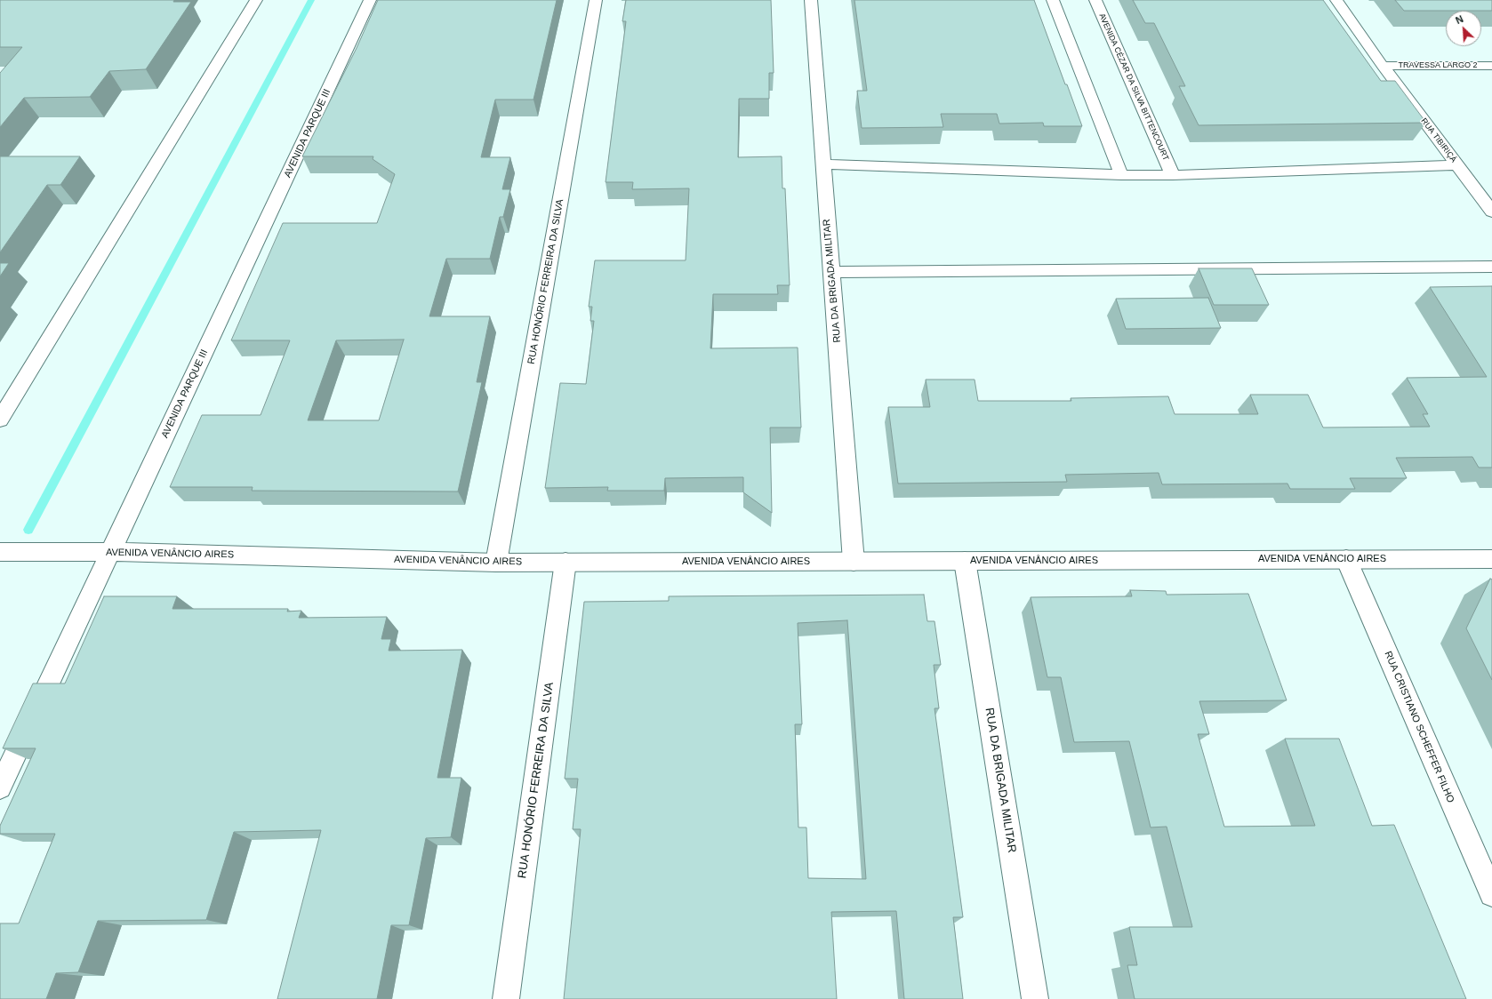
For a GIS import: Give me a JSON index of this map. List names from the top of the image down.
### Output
{
  "streets": {
    "street": [
      "TRAVESSA LARGO 2",
      "AVENIDA CÉZAR DA SILVA BITTENCOURT",
      "AVENIDA PARQUE III",
      "RUA TIBIRIÇÁ",
      "RUA DA BRIGADA MILITAR",
      "RUA HONÓRIO FERREIRA DA SILVA",
      "AVENIDA VENÂNCIO AIRES",
      "RUA CRISTIANO SCHEFFER FILHO"
    ]
  },
  "crossings": [
    ["TRAVESSA LARGO 2", "RUA TIBIRIÇÁ"],
    ["AVENIDA PARQUE III", "AVENIDA VENÂNCIO AIRES"],
    ["RUA DA BRIGADA MILITAR", "AVENIDA VENÂNCIO AIRES"],
    ["RUA HONÓRIO FERREIRA DA SILVA", "AVENIDA VENÂNCIO AIRES"],
    ["AVENIDA VENÂNCIO AIRES", "RUA CRISTIANO SCHEFFER FILHO"]
  ],
  "north": "top left"
}
